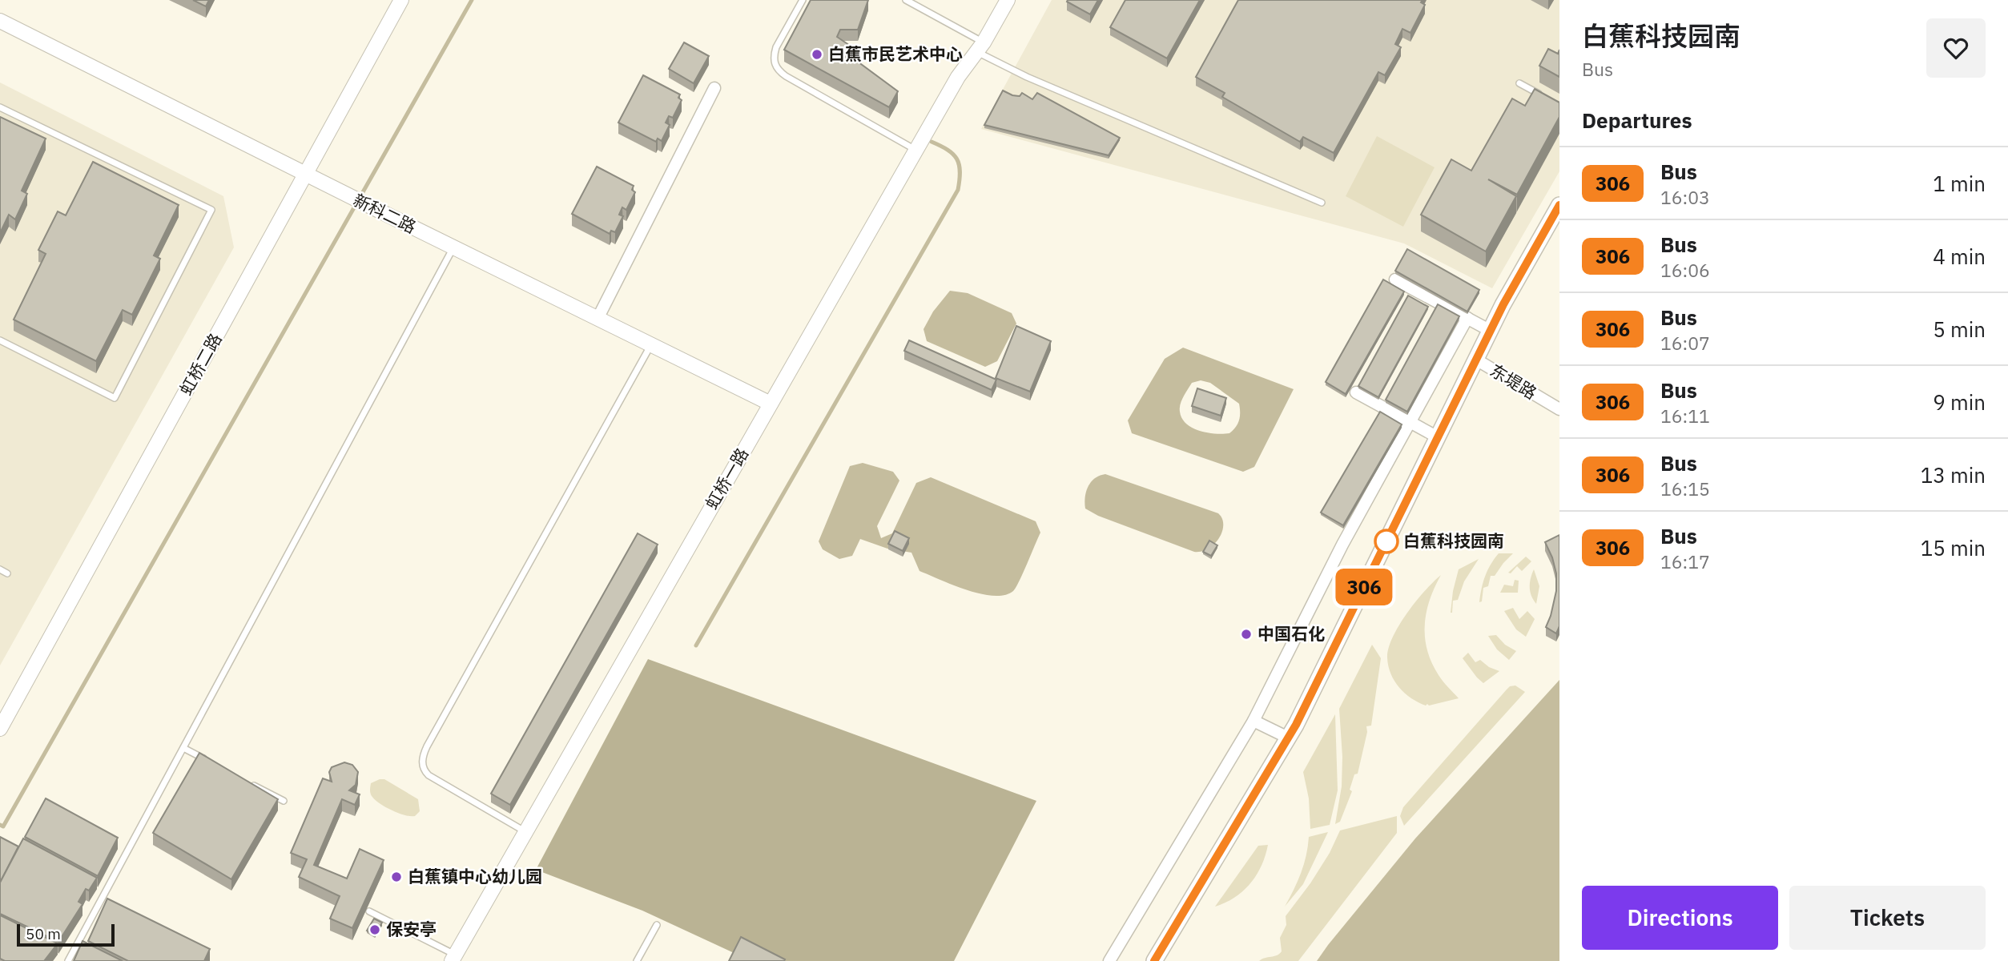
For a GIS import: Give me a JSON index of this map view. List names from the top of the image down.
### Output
{
  "streets": {
    "main road": ["东堤路"],
    "street": ["新科二路", "虹桥二路", "虹桥一路"]
  },
  "crossings": [
    ["新科二路", "虹桥二路"],
    ["新科二路", "虹桥一路"]
  ],
  "places": [
    "白蕉市民艺术中心",
    "白蕉科技园南",
    "中国石化",
    "白蕉镇中心幼儿园",
    "保安亭"
  ],
  "lines": ["bus line 306"],
  "scale_bar": "50 m",
  "page": {
    "on_map": "306",
    "heading": [
      ["白蕉科技园南", "Bus"],
      "Departures"
    ],
    "list": [
      {
        "mark": "306",
        "name": "Bus",
        "note": "16:03",
        "value": "1 min"
      },
      {
        "mark": "306",
        "name": "Bus",
        "note": "16:06",
        "value": "4 min"
      },
      {
        "mark": "306",
        "name": "Bus",
        "note": "16:07",
        "value": "5 min"
      },
      {
        "mark": "306",
        "name": "Bus",
        "note": "16:11",
        "value": "9 min"
      },
      {
        "mark": "306",
        "name": "Bus",
        "note": "16:15",
        "value": "13 min"
      },
      {
        "mark": "306",
        "name": "Bus",
        "note": "16:17",
        "value": "15 min"
      }
    ],
    "buttons": ["Directions", "Tickets"],
    "scale": "50 m"
  }
}
